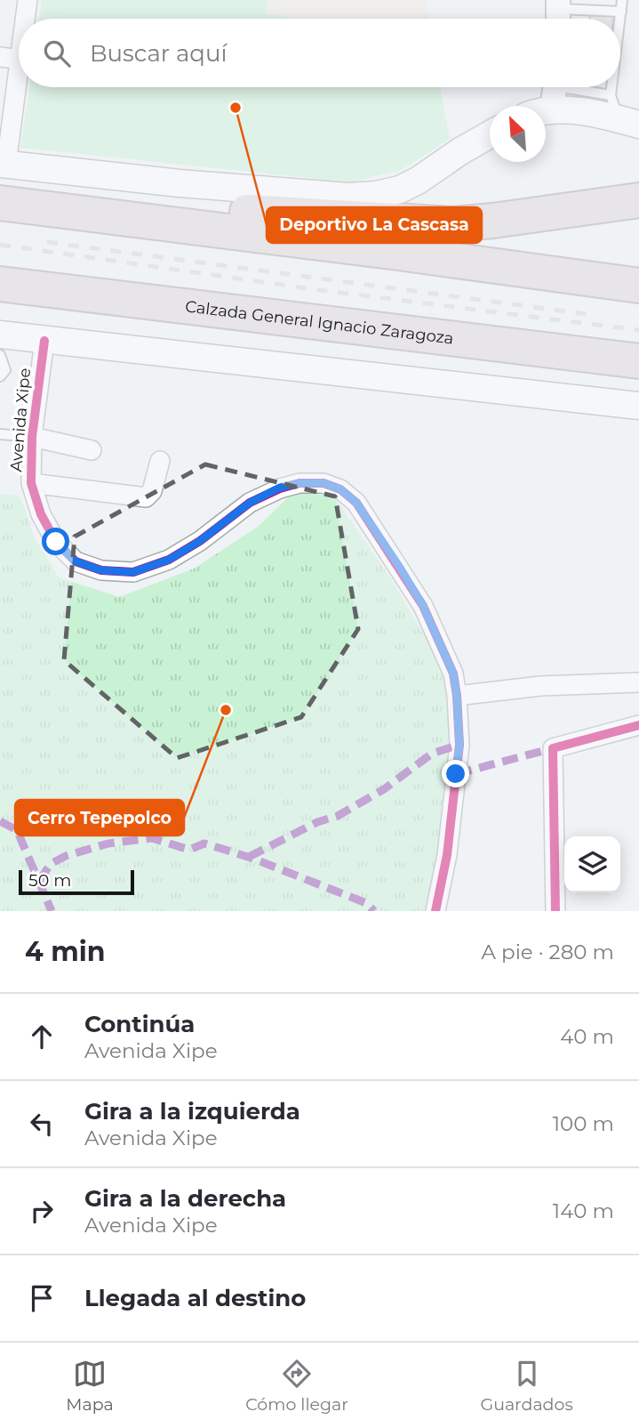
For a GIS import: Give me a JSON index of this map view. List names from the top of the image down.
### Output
{
  "streets": {
    "highway": ["Calzada General Ignacio Zaragoza"],
    "street": ["Avenida Xipe"]
  },
  "places": ["Deportivo La Cascasa", "Cerro Tepepolco"],
  "scale_bar": "50 m",
  "north": "top left",
  "page": {
    "search": "Buscar aquí",
    "scale": "50 m",
    "heading": ["4 min", "A pie · 280 m"],
    "list": [
      ["Continúa", "Avenida Xipe", "40 m"],
      ["Gira a la izquierda", "Avenida Xipe", "100 m"],
      ["Gira a la derecha", "Avenida Xipe", "140 m"],
      "Llegada al destino"
    ],
    "nav": ["Mapa", "Cómo llegar", "Guardados"]
  }
}
